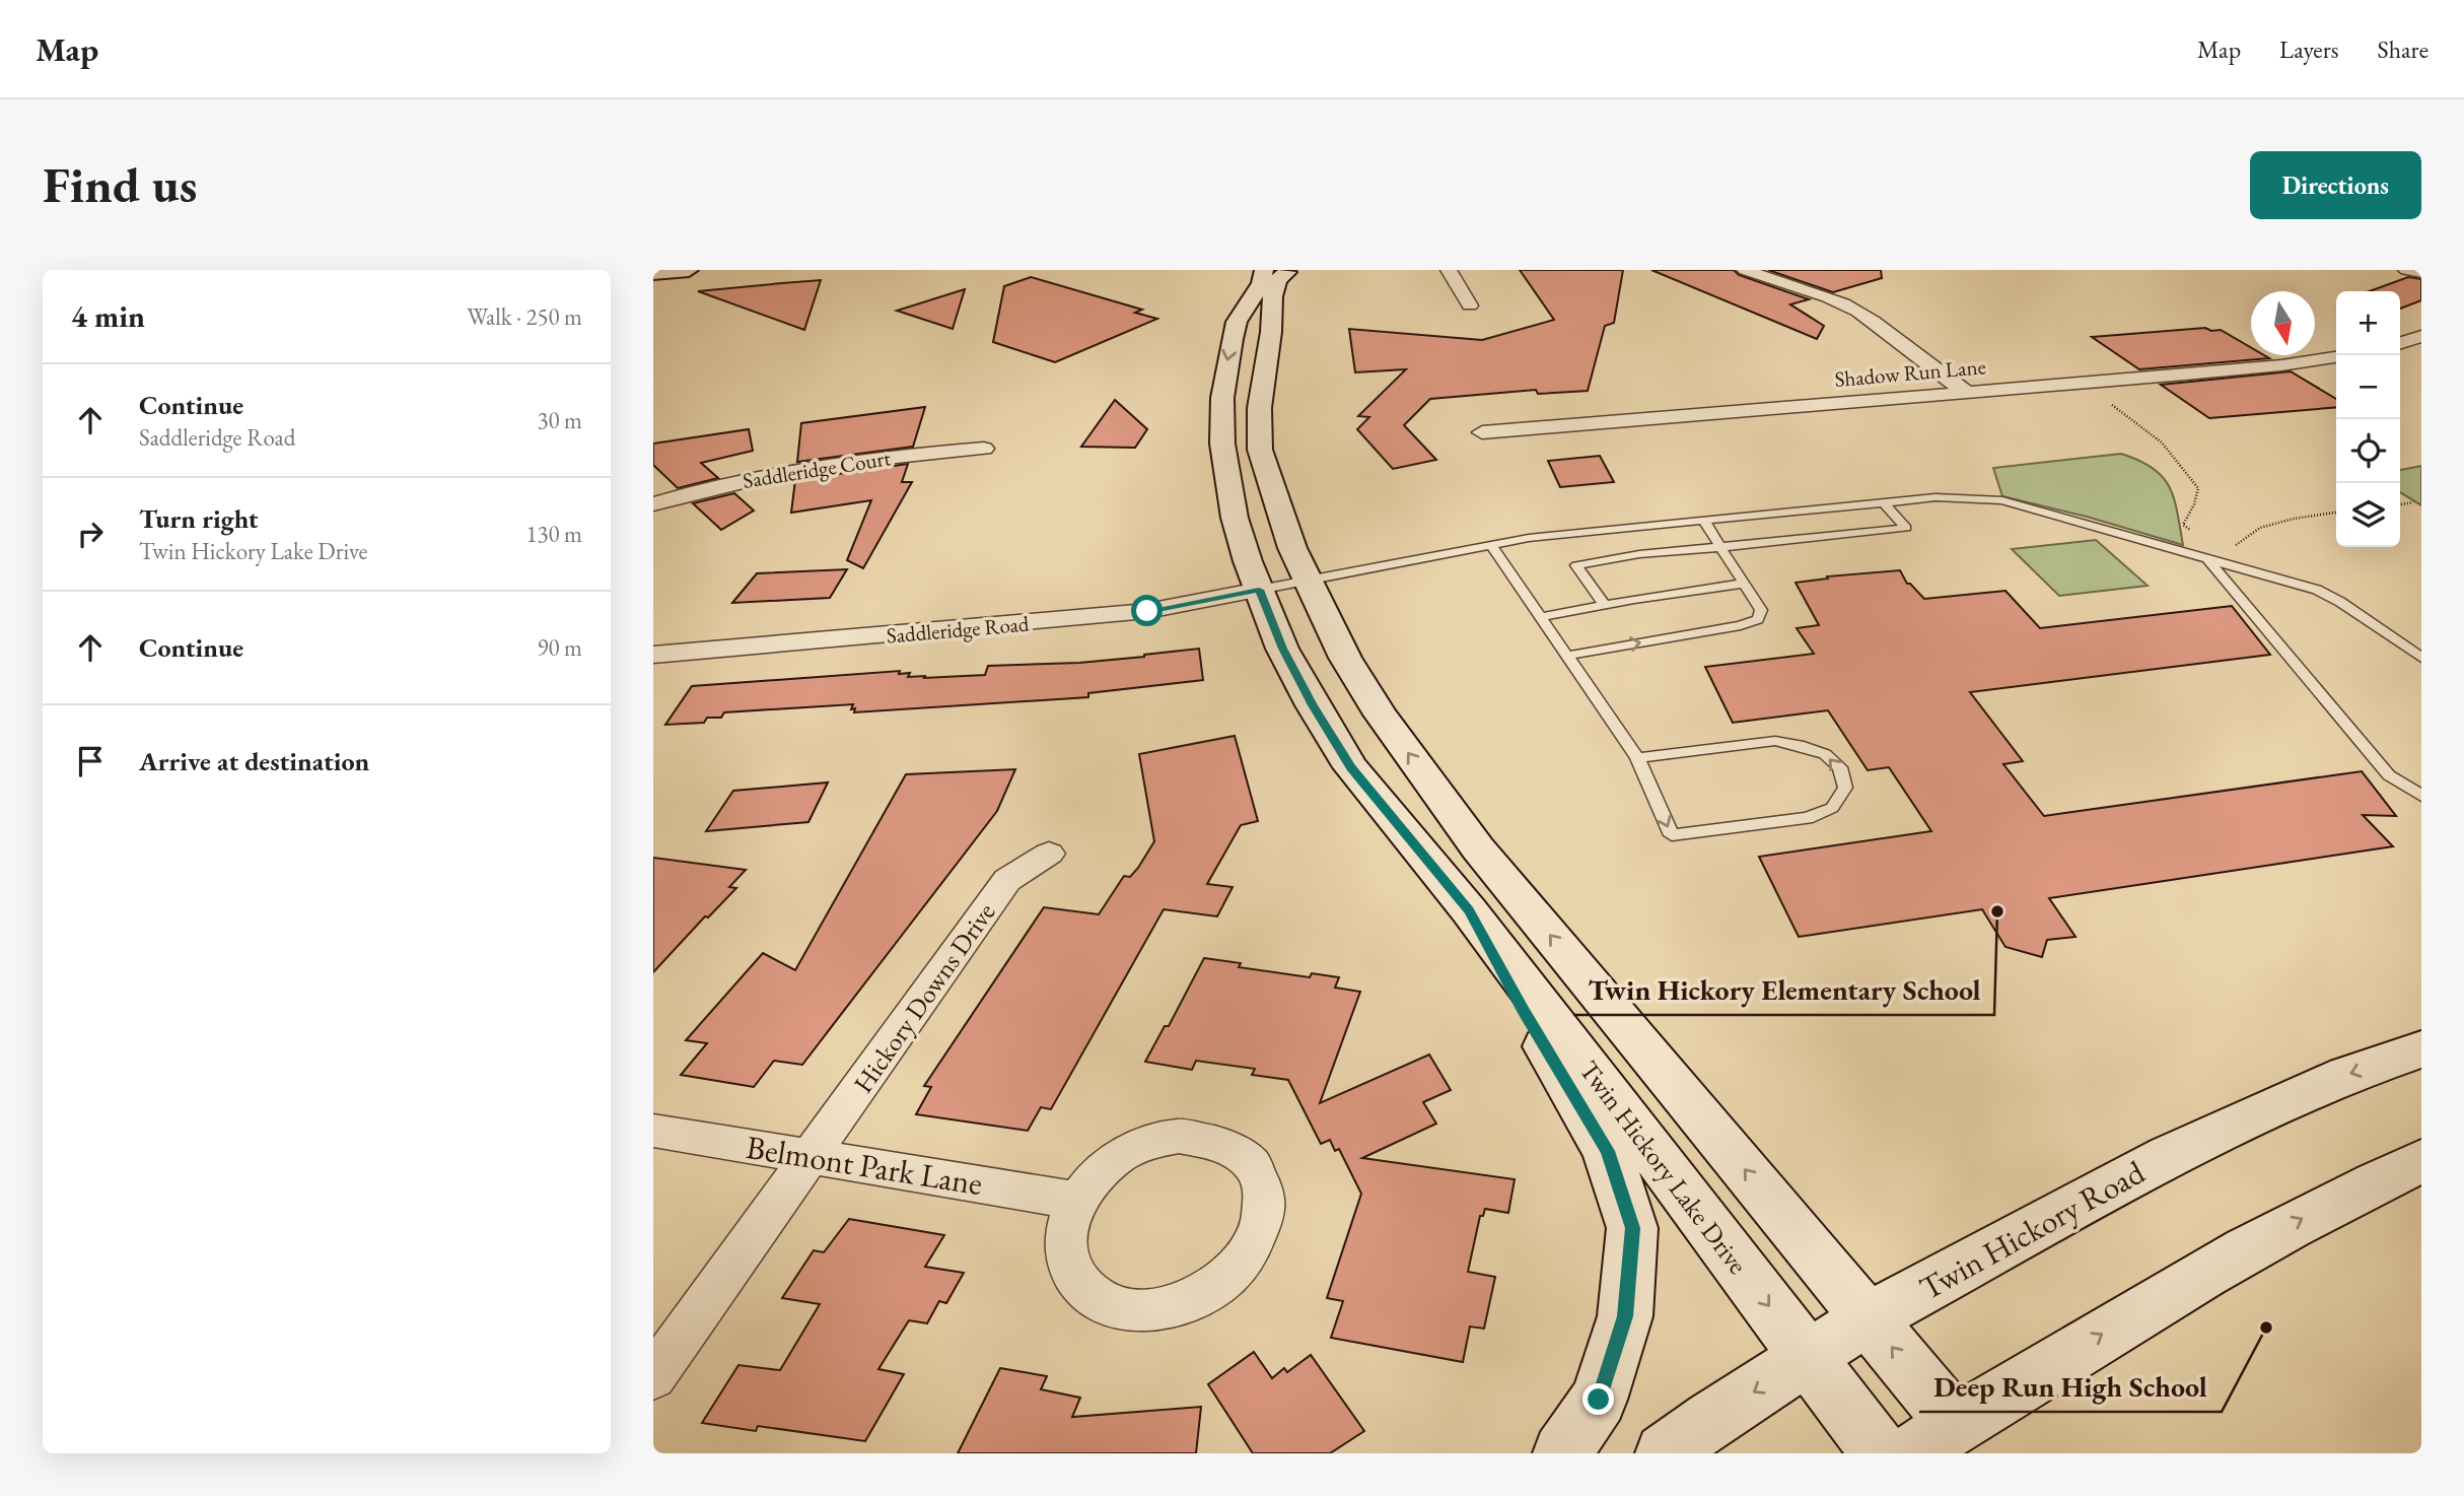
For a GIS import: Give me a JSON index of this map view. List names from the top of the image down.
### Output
{
  "streets": {
    "street": [
      "Shadow Run Lane",
      "Saddleridge Court",
      "Saddleridge Road",
      "Hickory Downs Drive",
      "Belmont Park Lane",
      "Twin Hickory Lake Drive",
      "Twin Hickory Road"
    ]
  },
  "crossings": [
    ["Saddleridge Road", "Twin Hickory Lake Drive"],
    ["Hickory Downs Drive", "Belmont Park Lane"],
    ["Twin Hickory Lake Drive", "Twin Hickory Road"]
  ],
  "places": ["Twin Hickory Elementary School", "Deep Run High School"],
  "north": "bottom",
  "page": {
    "header": "Map",
    "nav": ["Map", "Layers", "Share"],
    "buttons": "Directions",
    "title": "Find us",
    "heading": ["4 min", "Walk · 250 m"],
    "map_buttons": ["+", "−"],
    "list": [
      ["Continue", "Saddleridge Road", "30 m"],
      ["Turn right", "Twin Hickory Lake Drive", "130 m"],
      ["Continue", "90 m"],
      "Arrive at destination"
    ]
  }
}
